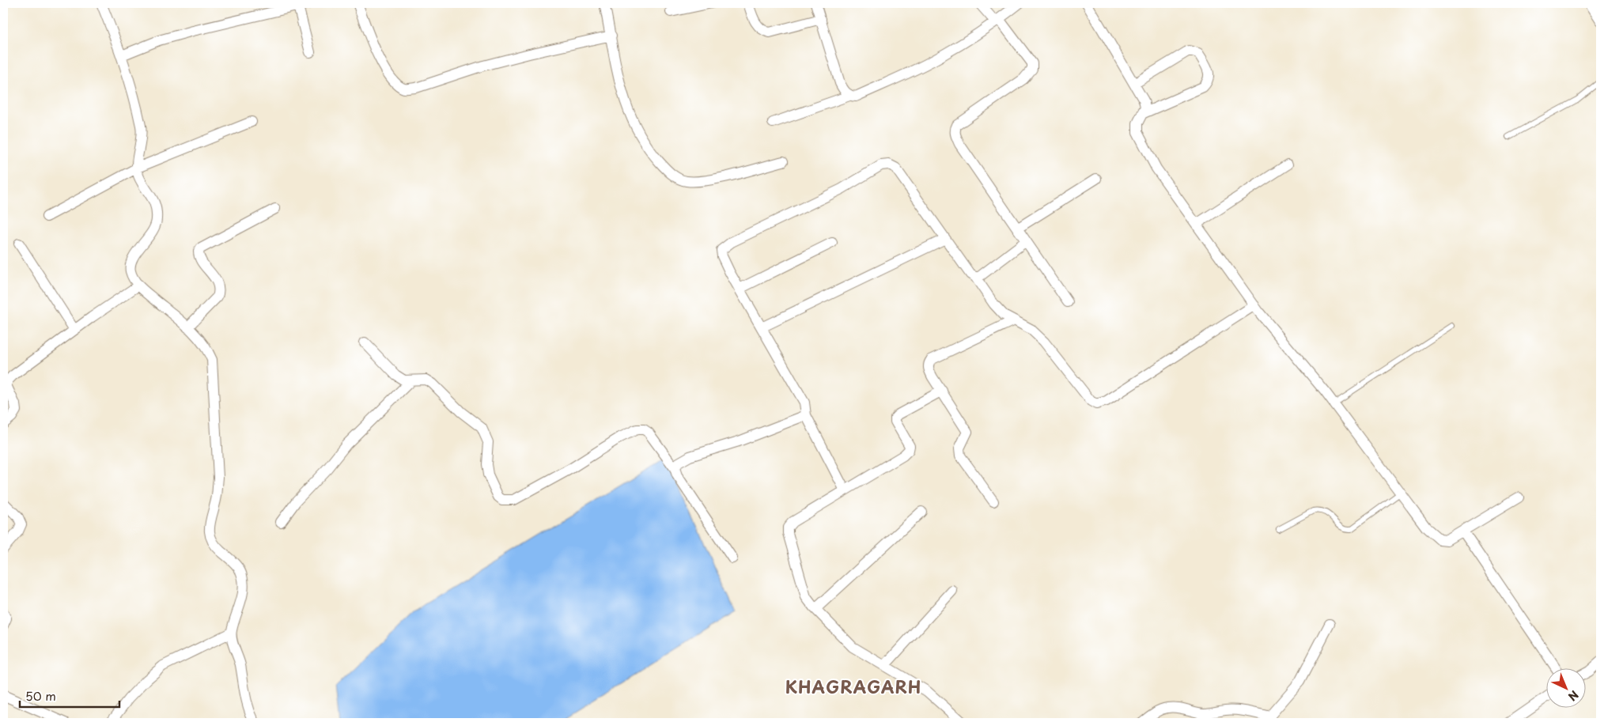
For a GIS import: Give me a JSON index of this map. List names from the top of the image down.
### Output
{
  "districts": ["KHAGRAGARH"],
  "scale_bar": "50 m",
  "north": "bottom right"
}
